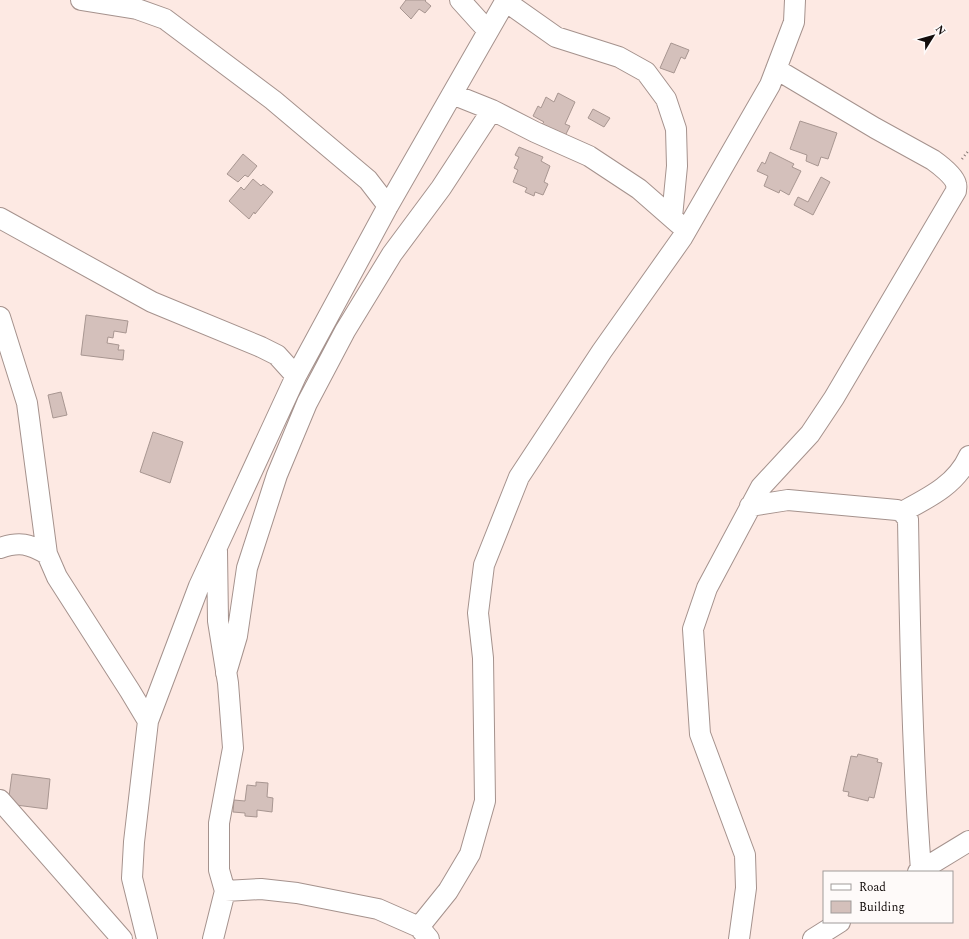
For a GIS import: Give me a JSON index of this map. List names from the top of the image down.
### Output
{
  "legend": ["Road", "Building"],
  "north": "top right"
}
